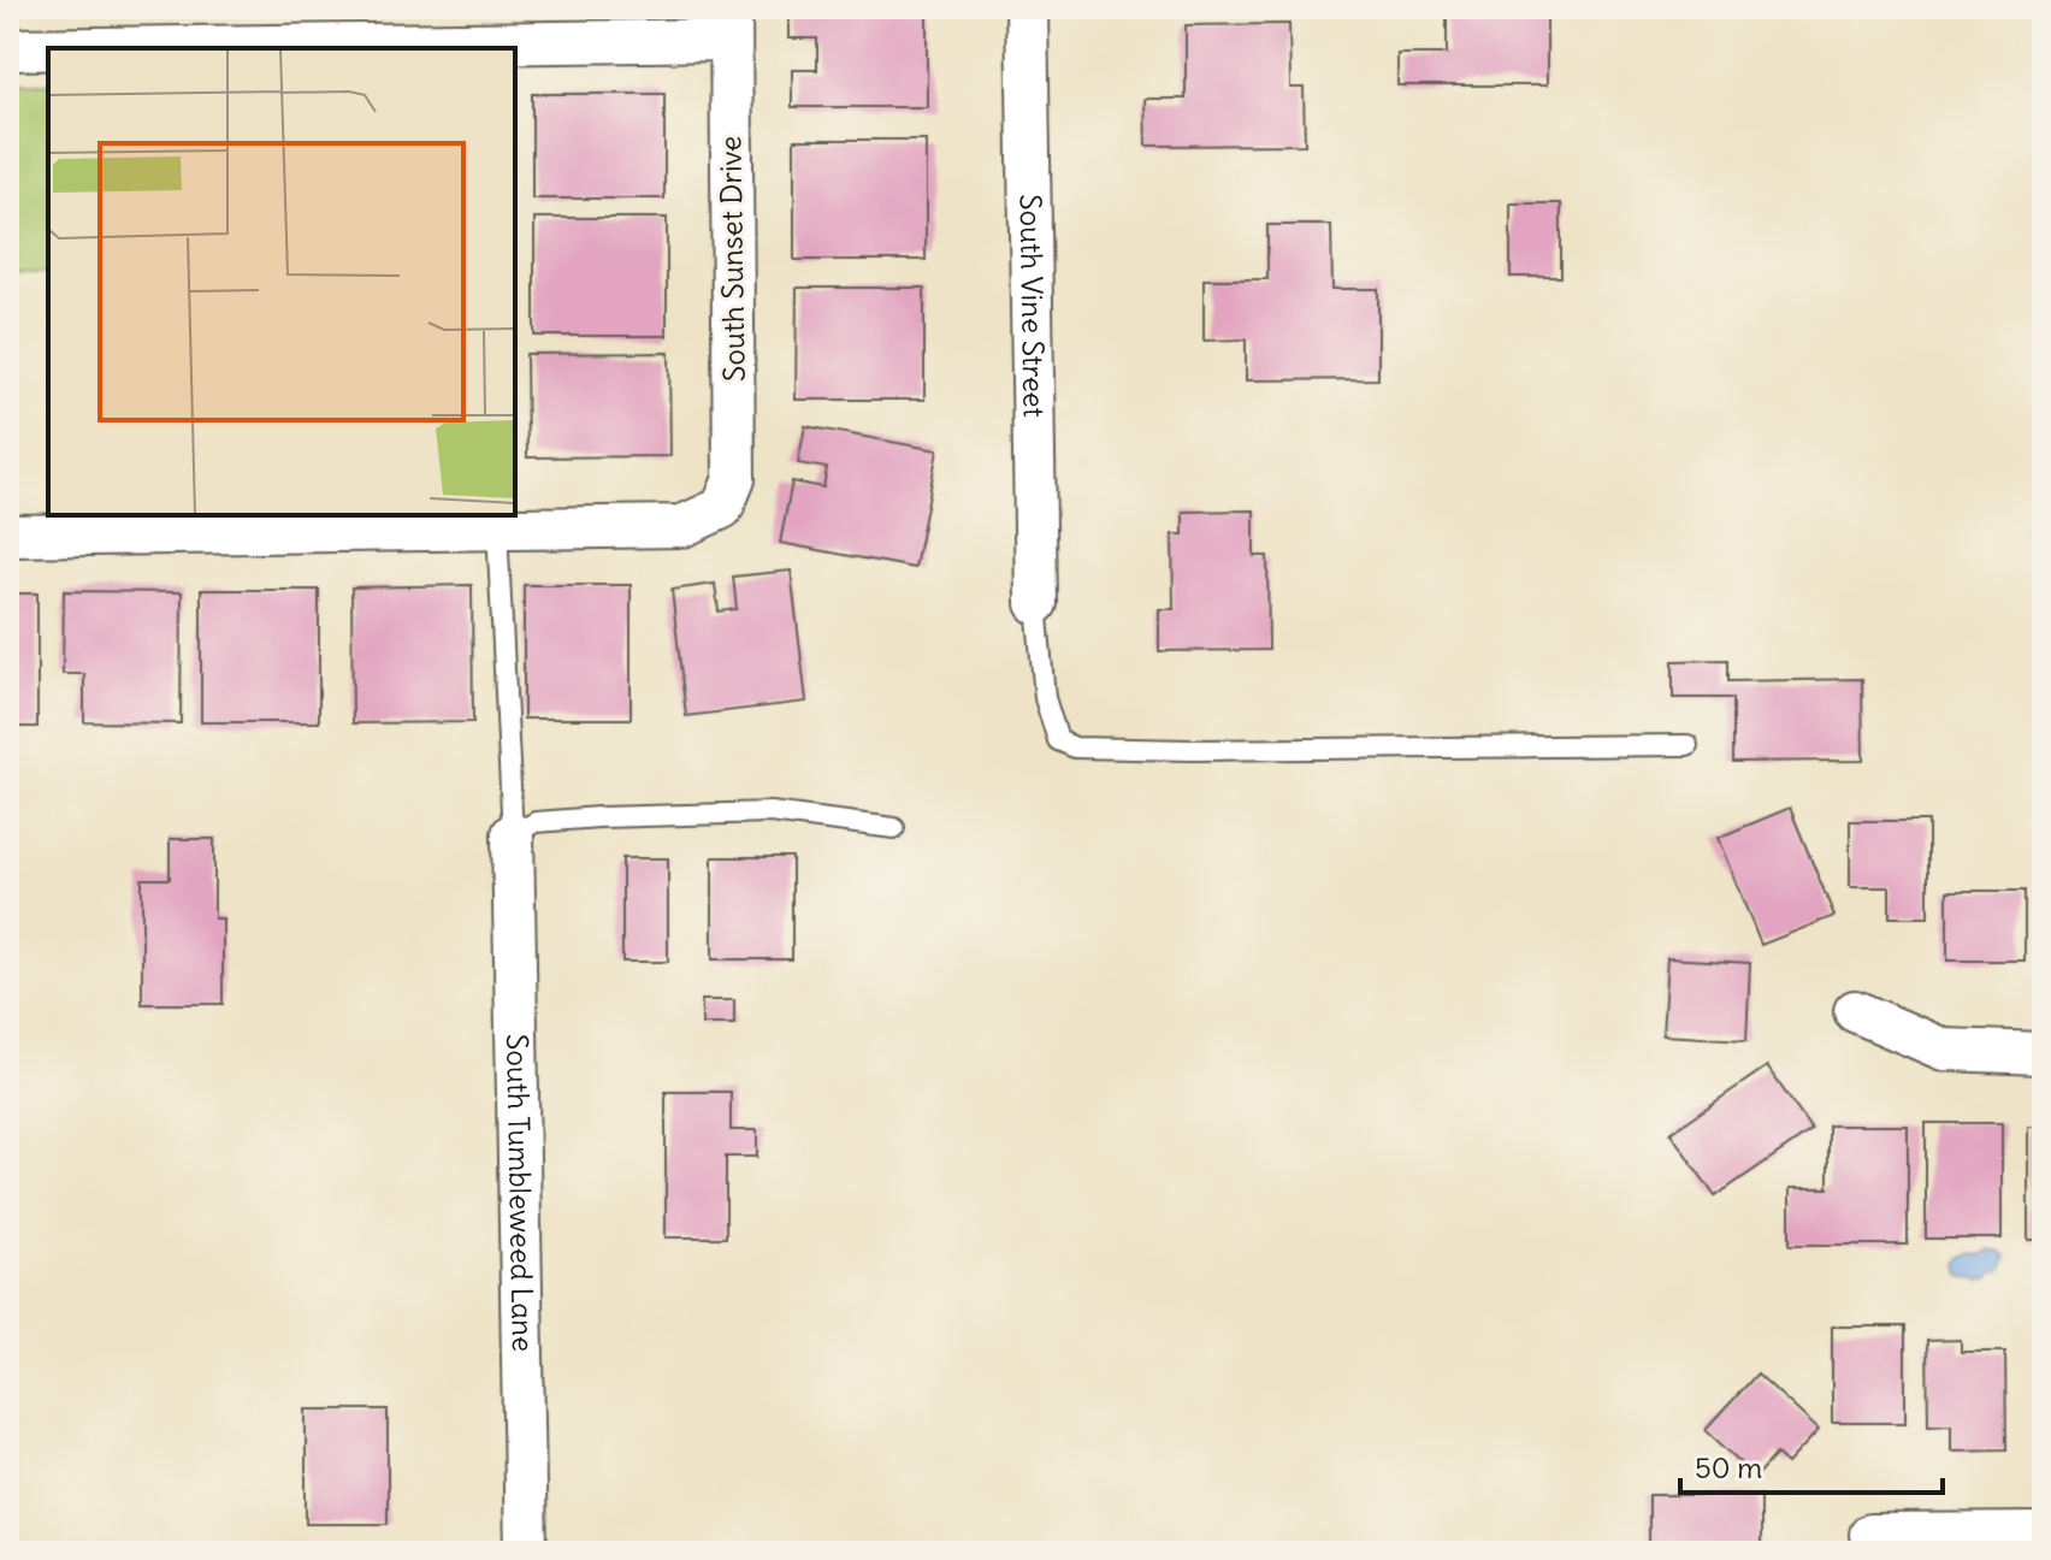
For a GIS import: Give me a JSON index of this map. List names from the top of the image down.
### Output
{
  "streets": {
    "street": ["South Sunset Drive", "South Vine Street", "South Tumbleweed Lane"]
  },
  "scale_bar": "50 m"
}
